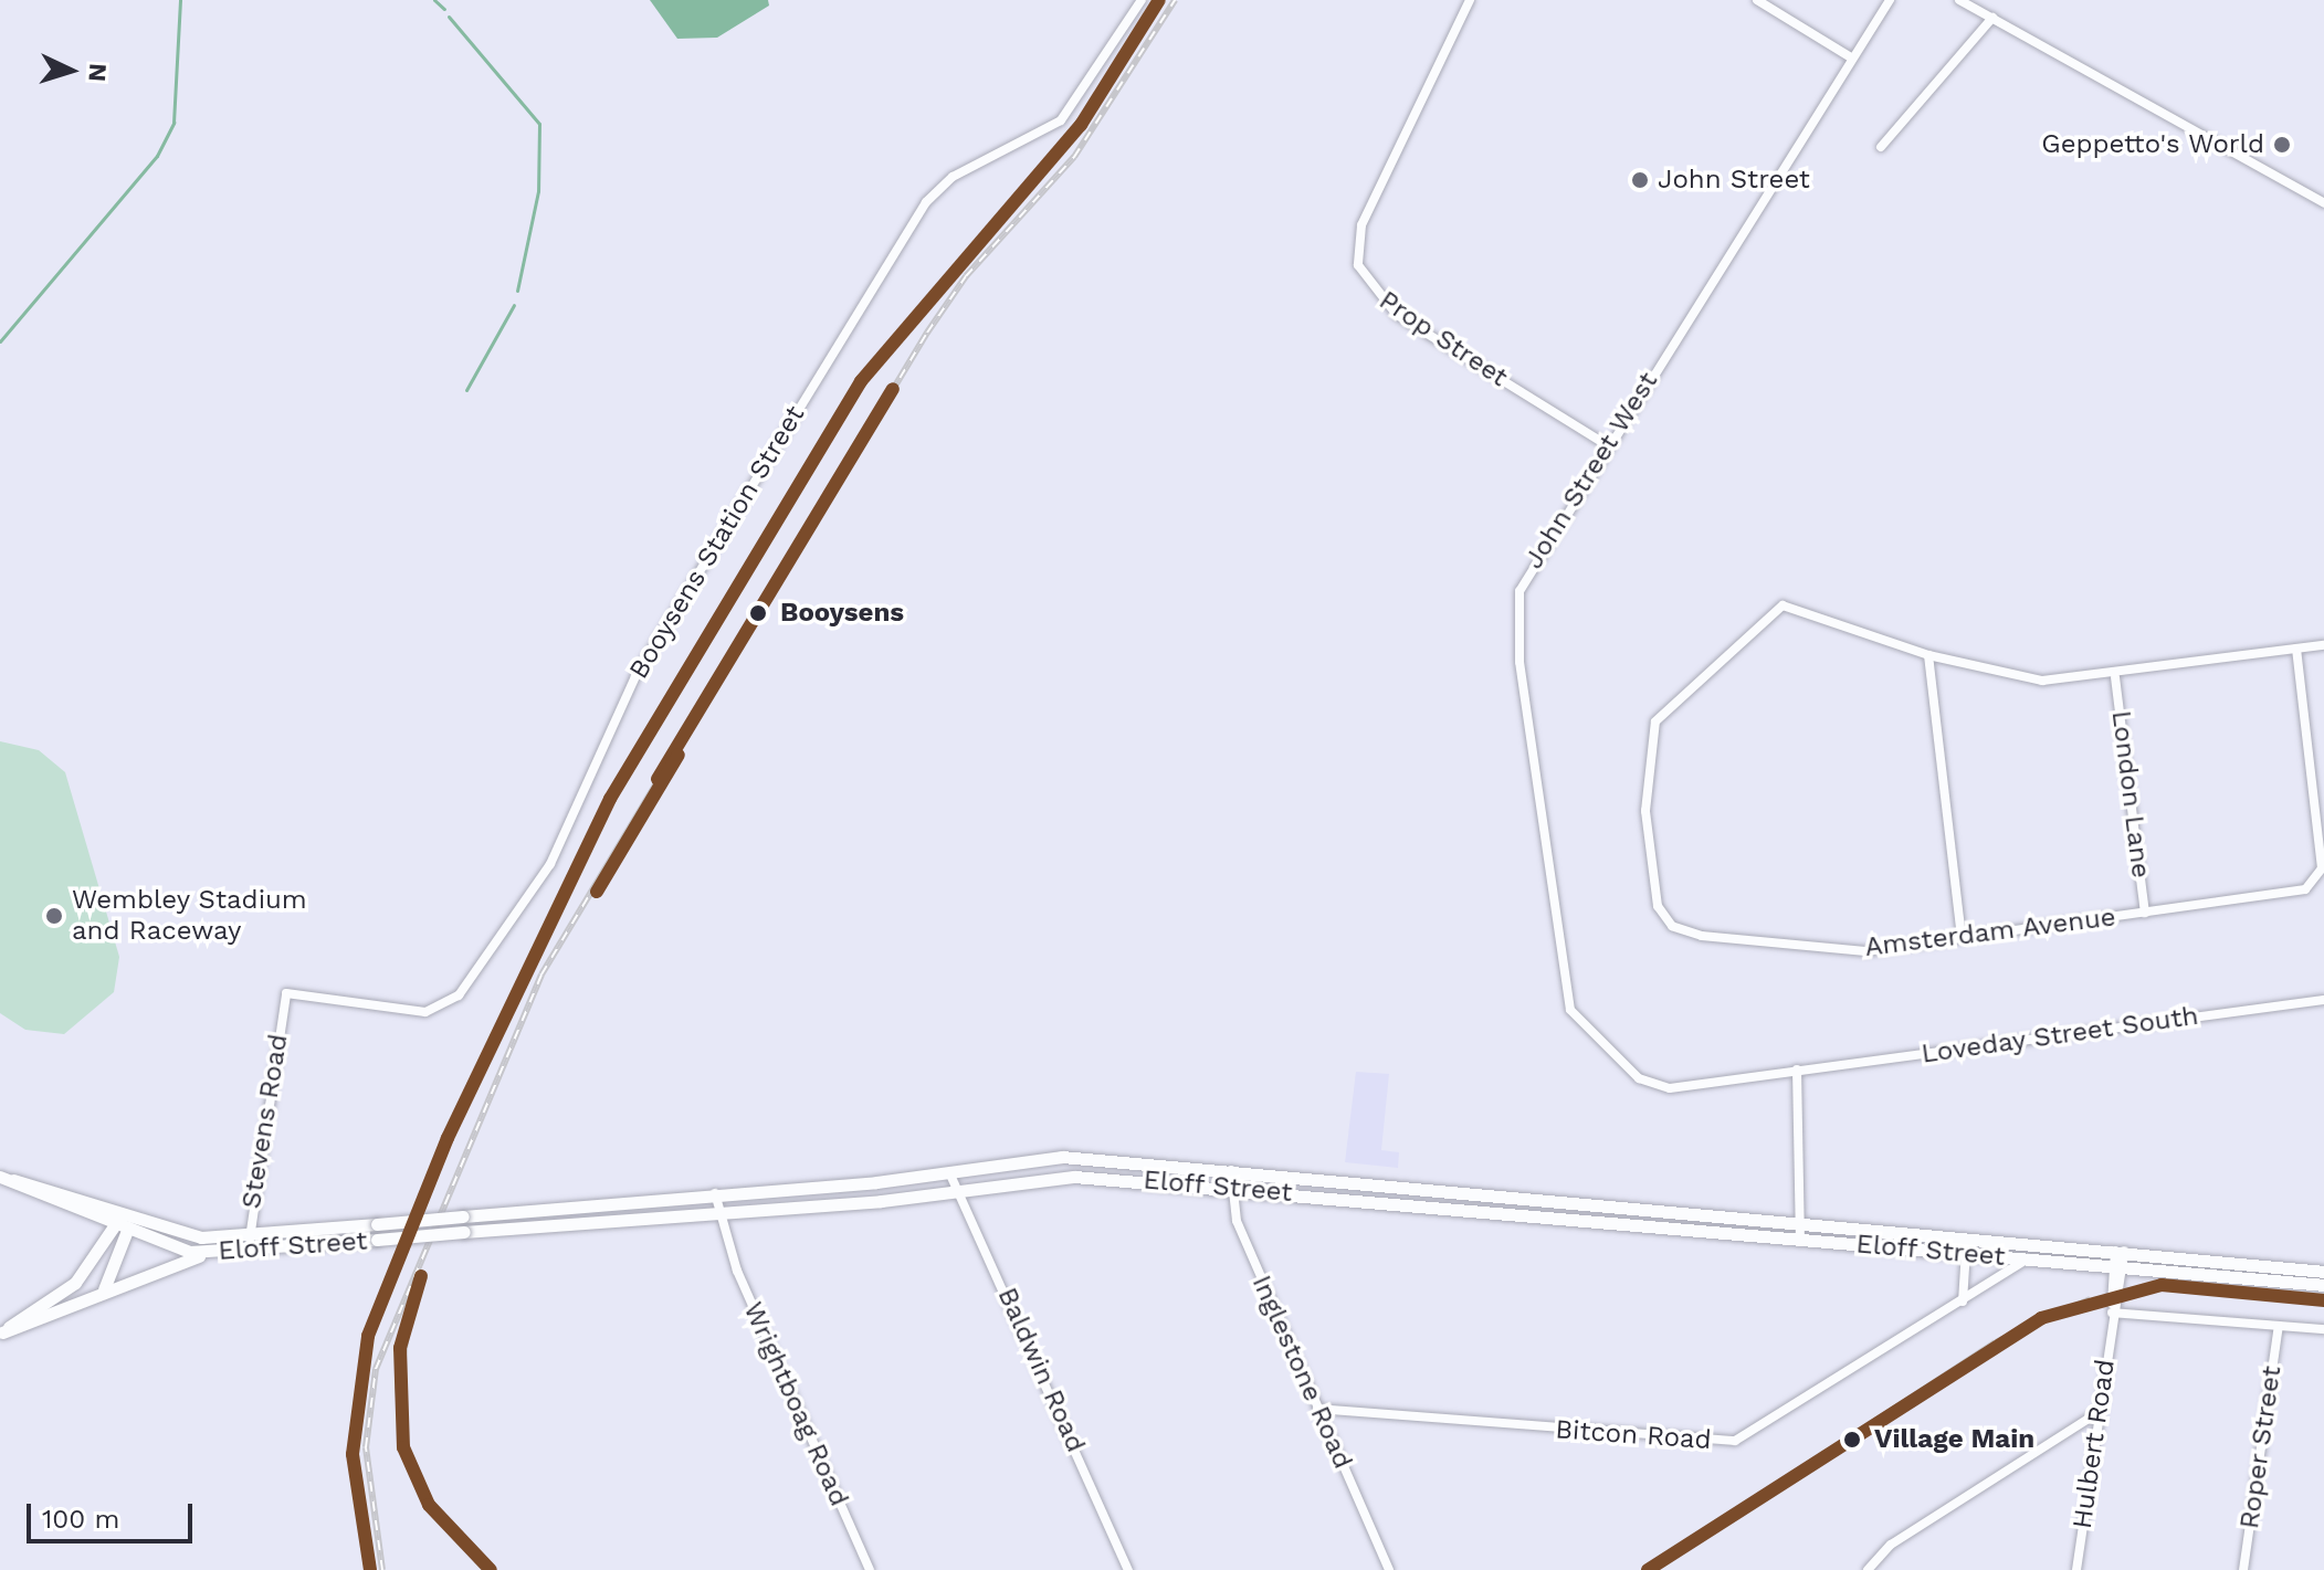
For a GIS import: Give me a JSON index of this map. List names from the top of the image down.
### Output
{
  "streets": {
    "street": [
      "Prop Street",
      "John Street West",
      "Booysens Station Street",
      "London Lane",
      "Amsterdam Avenue",
      "Loveday Street South",
      "Stevens Road",
      "Eloff Street",
      "Baldwin Road",
      "Inglestone Road",
      "Wrightboag Road",
      "Bitcon Road",
      "Hulbert Road",
      "Roper Street"
    ]
  },
  "crossings": [
    ["Prop Street", "John Street West"],
    ["John Street West", "Loveday Street South"],
    ["Booysens Station Street", "Stevens Road"],
    ["London Lane", "Amsterdam Avenue"],
    ["Stevens Road", "Eloff Street"],
    ["Eloff Street", "Baldwin Road"],
    ["Eloff Street", "Inglestone Road"],
    ["Eloff Street", "Wrightboag Road"],
    ["Eloff Street", "Bitcon Road"],
    ["Eloff Street", "Hulbert Road"],
    ["Inglestone Road", "Bitcon Road"]
  ],
  "places": [
    "Geppetto's World",
    "John Street",
    "Booysens",
    "Wembley Stadium and Raceway",
    "Village Main"
  ],
  "scale_bar": "100 m",
  "north": "right"
}
